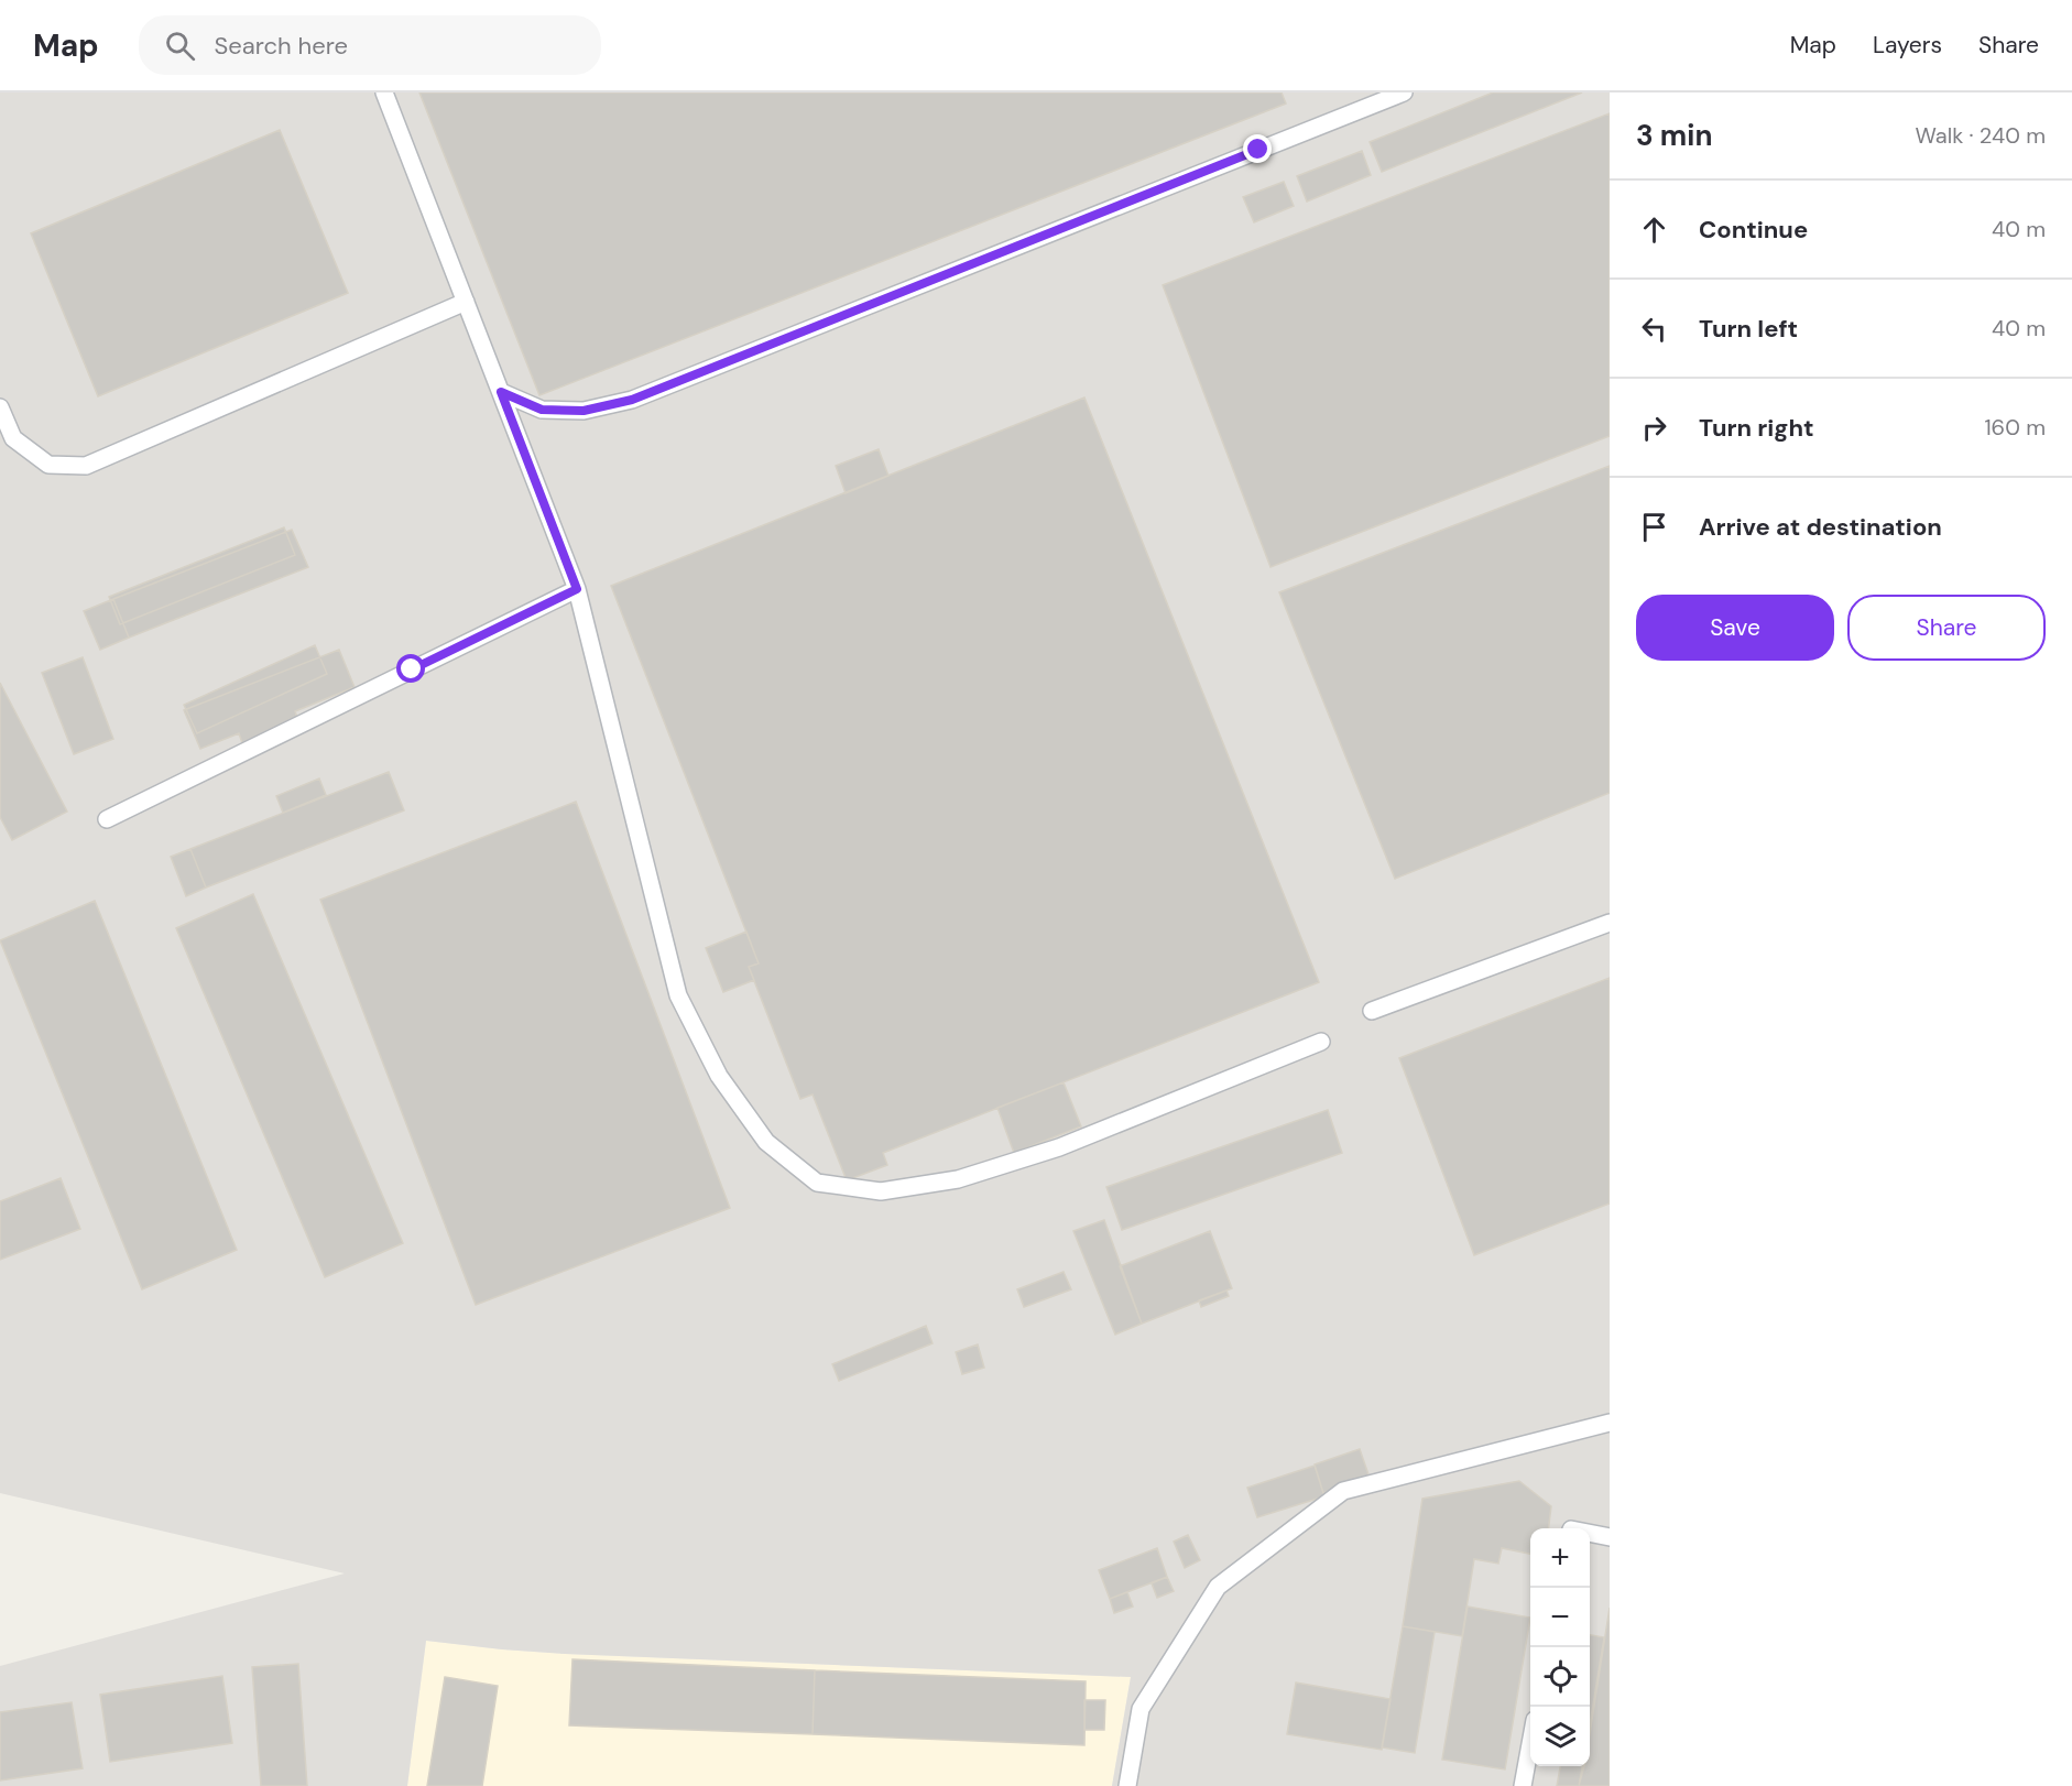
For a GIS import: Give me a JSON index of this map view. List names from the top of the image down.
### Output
{
  "page": {
    "header": "Map",
    "search": "Search here",
    "nav": ["Map", "Layers", "Share"],
    "heading": ["3 min", "Walk · 240 m"],
    "list": [
      ["Continue", "40 m"],
      ["Turn left", "40 m"],
      ["Turn right", "160 m"],
      "Arrive at destination"
    ],
    "buttons": ["Save", "Share"],
    "map_buttons": ["+", "−"]
  }
}
